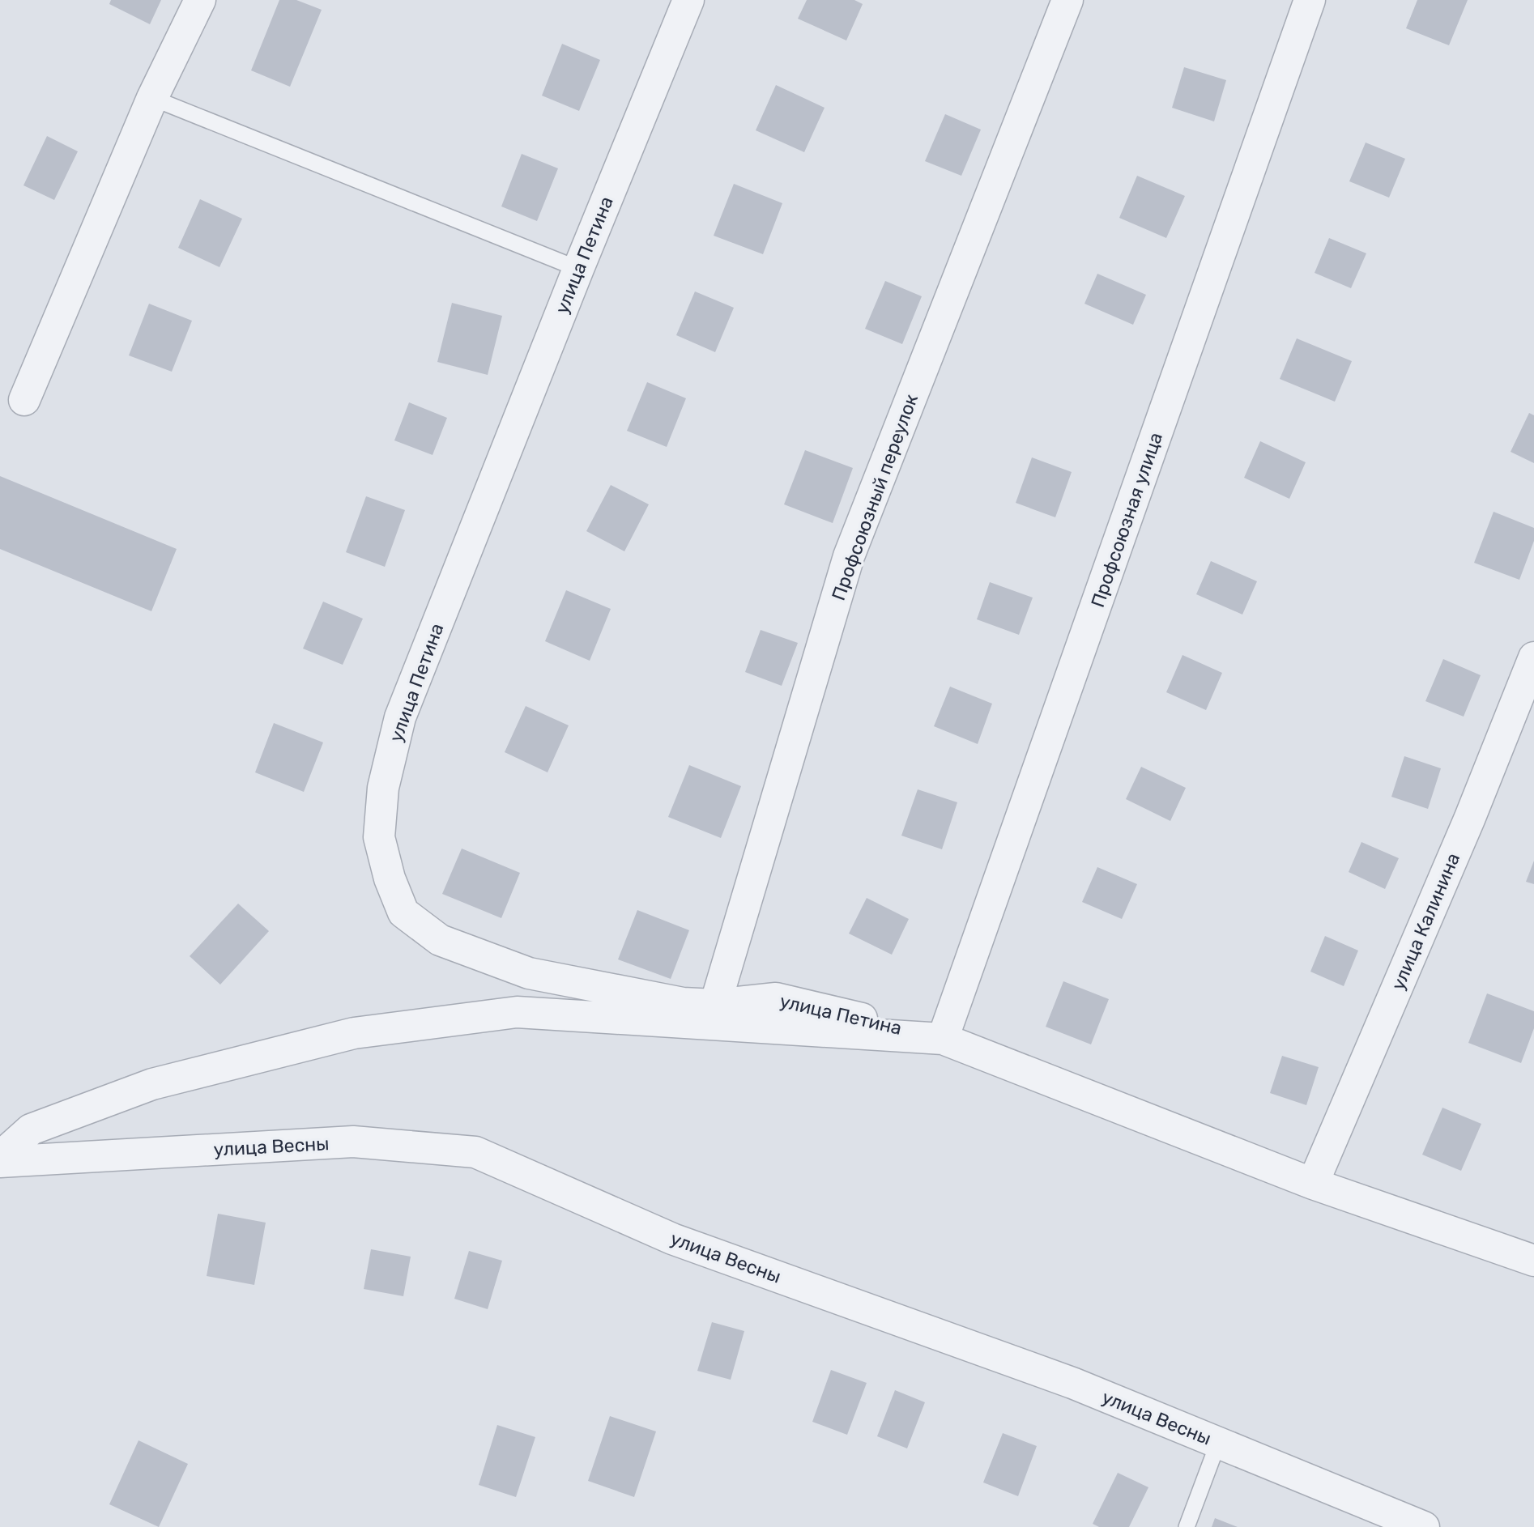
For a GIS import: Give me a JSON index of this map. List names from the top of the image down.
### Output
{
  "streets": {
    "street": [
      "улица Петина",
      "Профсоюзный переулок",
      "Профсоюзная улица",
      "улица Калинина",
      "улица Весны"
    ]
  },
  "crossings": [
    ["улица Петина", "Профсоюзный переулок"],
    ["улица Петина", "Профсоюзная улица"]
  ]
}
